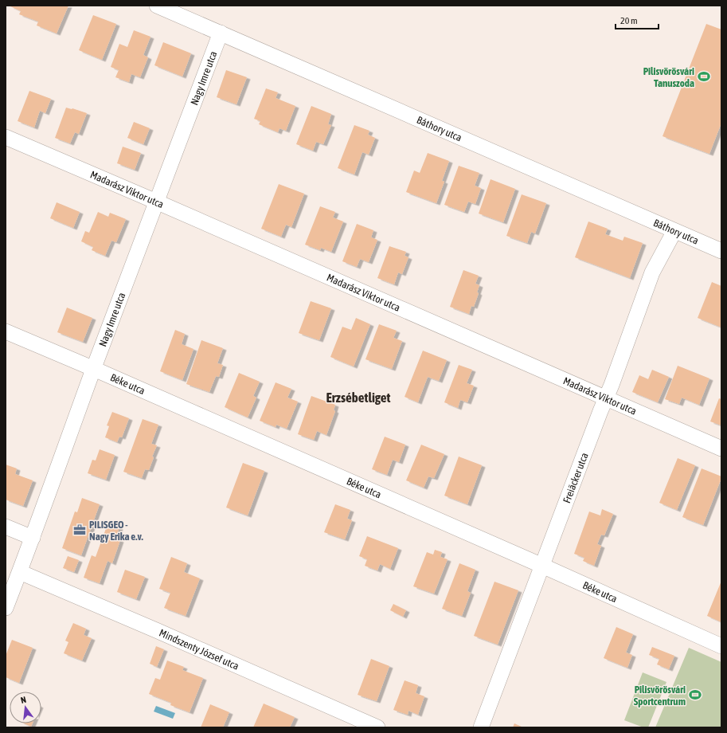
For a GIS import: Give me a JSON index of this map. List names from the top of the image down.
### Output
{
  "streets": {
    "street": [
      "Nagy Imre utca",
      "Báthory utca",
      "Madarász Viktor utca",
      "Béke utca",
      "Freiäcker utca",
      "Mindszenty József utca"
    ]
  },
  "crossings": [
    ["Nagy Imre utca", "Báthory utca"],
    ["Nagy Imre utca", "Madarász Viktor utca"],
    ["Nagy Imre utca", "Béke utca"],
    ["Nagy Imre utca", "Mindszenty József utca"],
    ["Báthory utca", "Freiäcker utca"],
    ["Madarász Viktor utca", "Freiäcker utca"],
    ["Béke utca", "Freiäcker utca"]
  ],
  "districts": ["Erzsébetliget"],
  "places": {
    "sports": ["Pilisvörösvári Tanuszoda", "Pilisvörösvári Sportcentrum"],
    "office": ["PILISGEO - Nagy Erika e.v."]
  },
  "scale_bar": "20 m",
  "north": "top"
}
